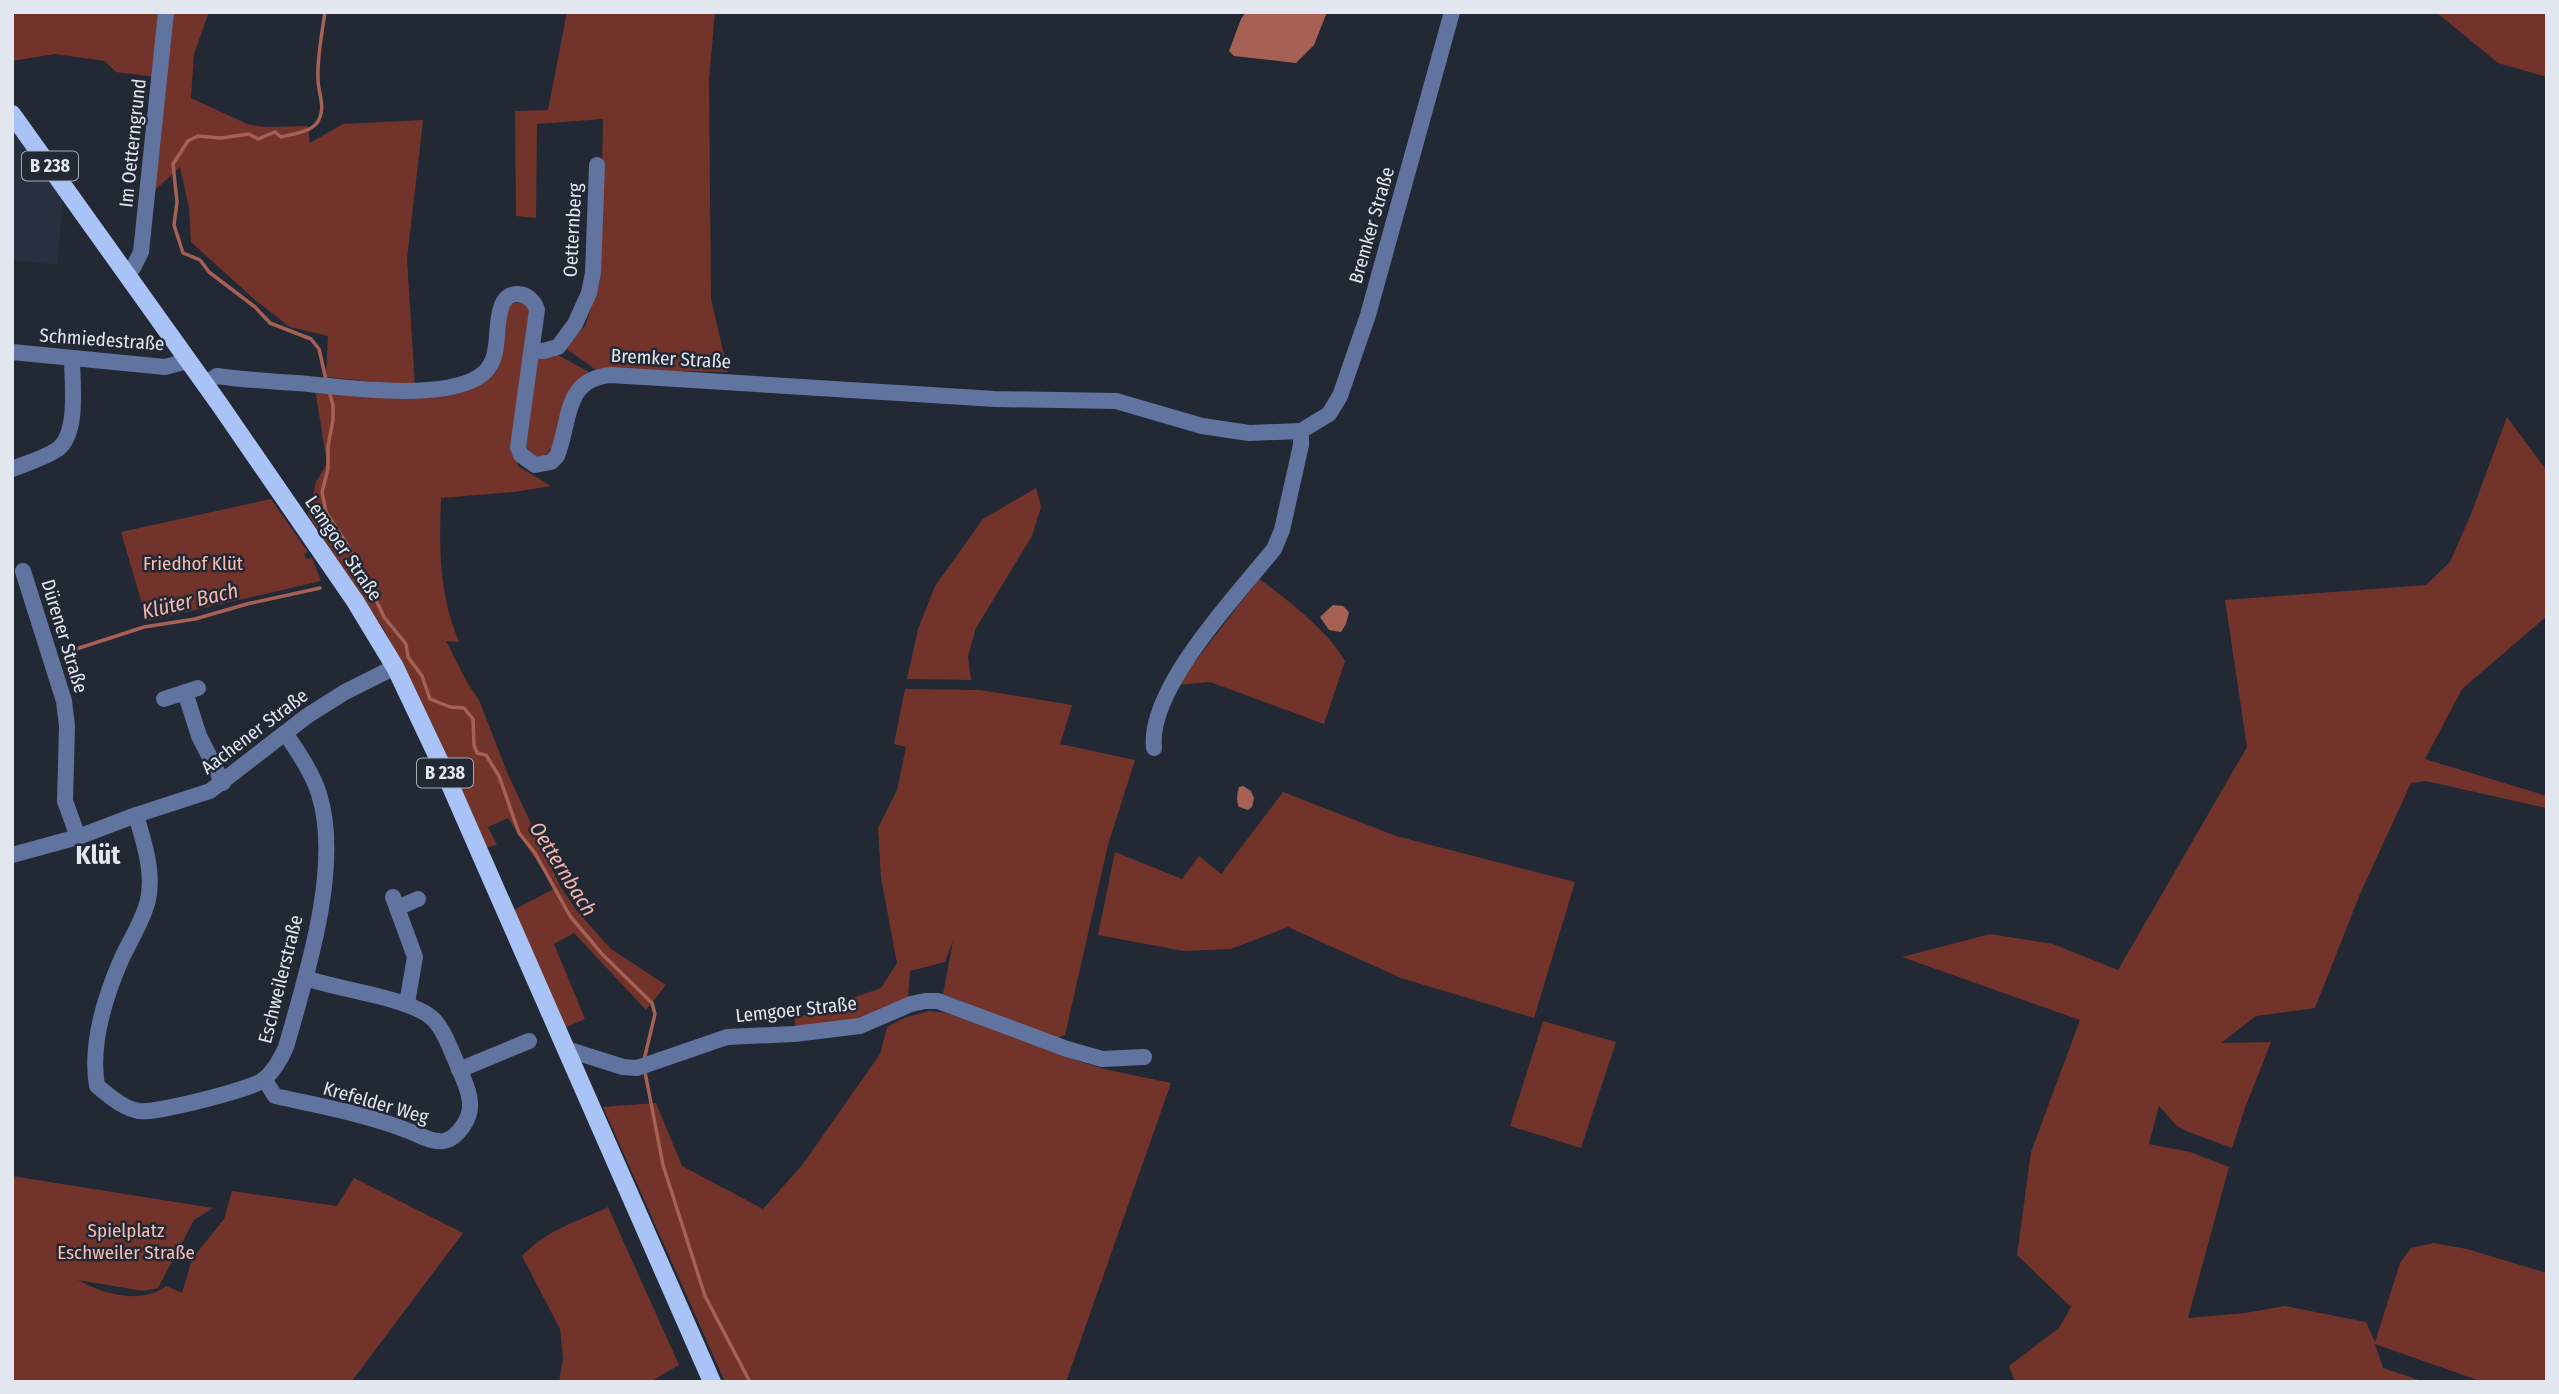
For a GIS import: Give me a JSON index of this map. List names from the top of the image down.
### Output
{
  "streets": {
    "main road": ["B 238", "Lemgoer Straße"],
    "street": [
      "Im Oetterngrund",
      "Bremker Straße",
      "Oetternberg",
      "Schmiedestraße",
      "Dürener Straße",
      "Aachener Straße",
      "Eschweilerstraße",
      "Krefelder Weg"
    ]
  },
  "crossings": [
    ["Im Oetterngrund", "Lemgoer Straße"],
    ["Bremker Straße", "Oetternberg"],
    ["Bremker Straße", "Lemgoer Straße"],
    ["Schmiedestraße", "Lemgoer Straße"],
    ["Lemgoer Straße", "Aachener Straße"],
    ["Dürener Straße", "Aachener Straße"],
    ["Aachener Straße", "Eschweilerstraße"],
    ["Eschweilerstraße", "Krefelder Weg"]
  ],
  "districts": ["Klüt"],
  "water": ["Klüter Bach", "Oetternbach"],
  "parks": ["Friedhof Klüt", "Spielplatz Eschweiler Straße"]
}
